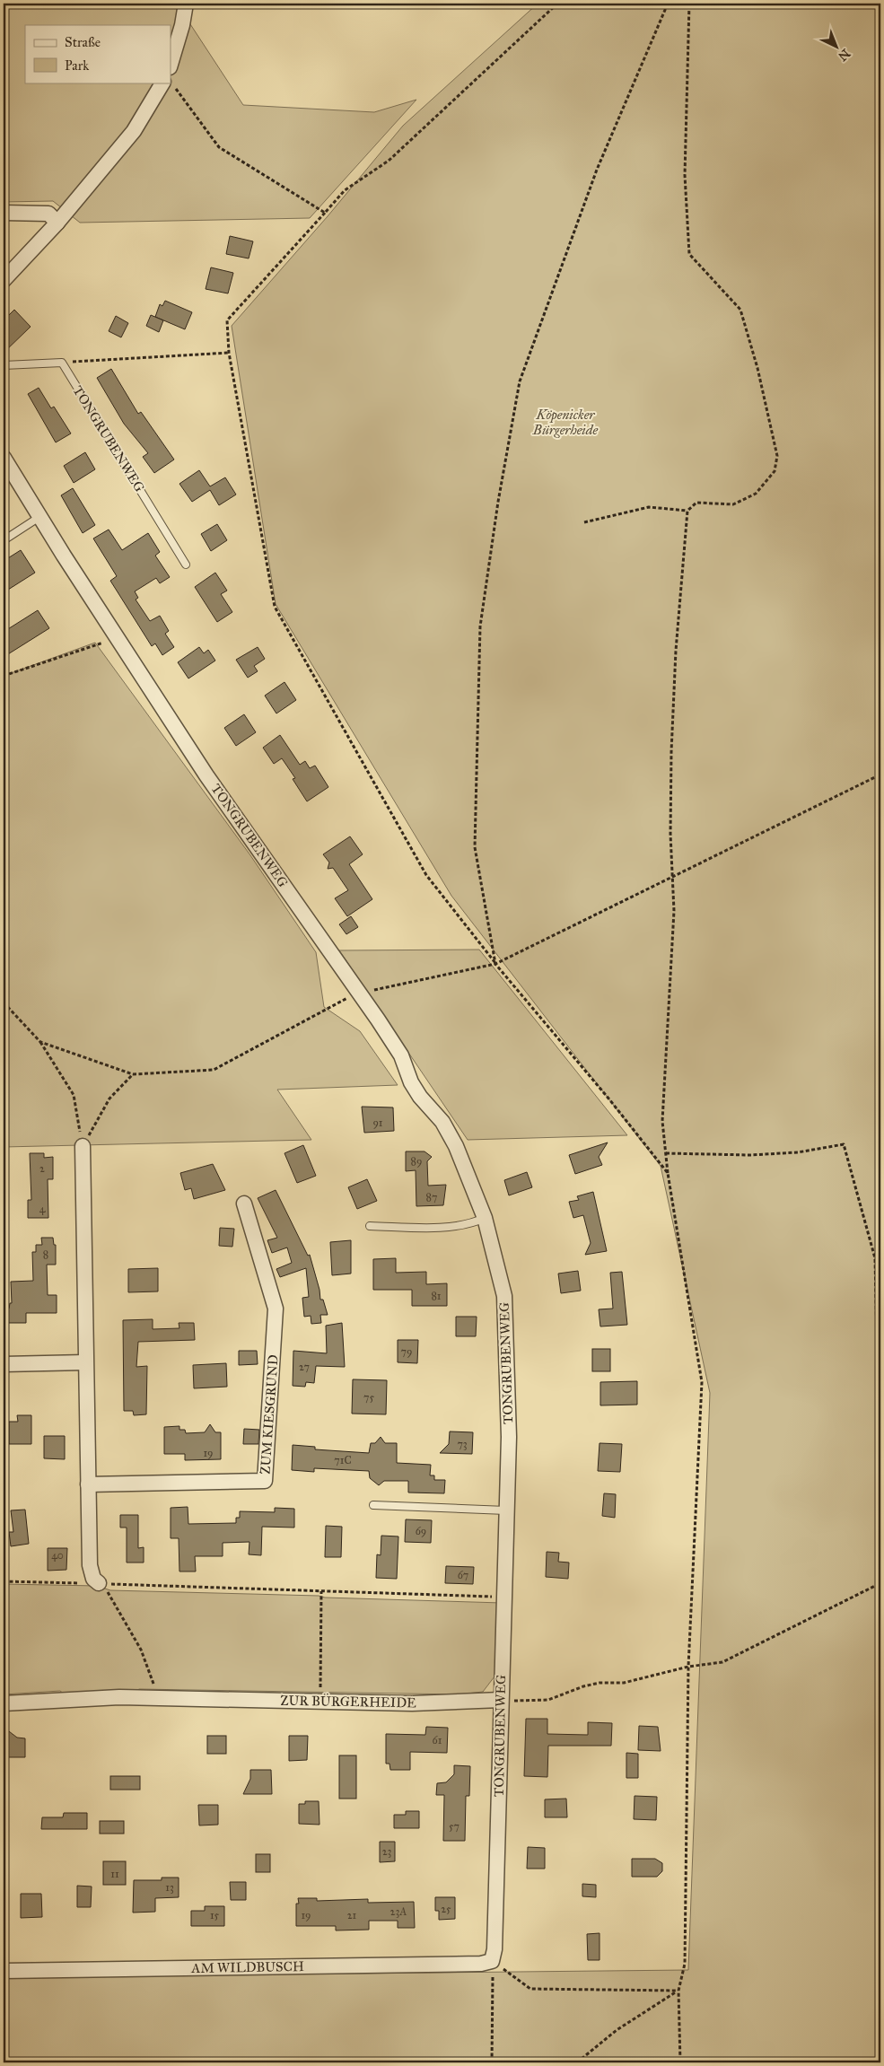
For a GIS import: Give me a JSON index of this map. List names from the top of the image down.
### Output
{
  "streets": {
    "street": [
      "TONGRUBENWEG",
      "ZUM KIESGRUND",
      "ZUR BÜRGERHEIDE",
      "AM WILDBUSCH"
    ]
  },
  "crossings": [
    ["TONGRUBENWEG", "ZUR BÜRGERHEIDE"],
    ["TONGRUBENWEG", "AM WILDBUSCH"]
  ],
  "parks": ["Köpenicker Bürgerheide"],
  "house_numbers": [
    "91",
    "89",
    "2",
    "87",
    "4",
    "8",
    "81",
    "79",
    "27",
    "75",
    "73",
    "19",
    "71C",
    "69",
    "40",
    "67",
    "61",
    "57",
    "23",
    "11",
    "13",
    "25",
    "23A",
    "15",
    "19",
    "21"
  ],
  "legend": ["Straße", "Park"],
  "north": "bottom right"
}
